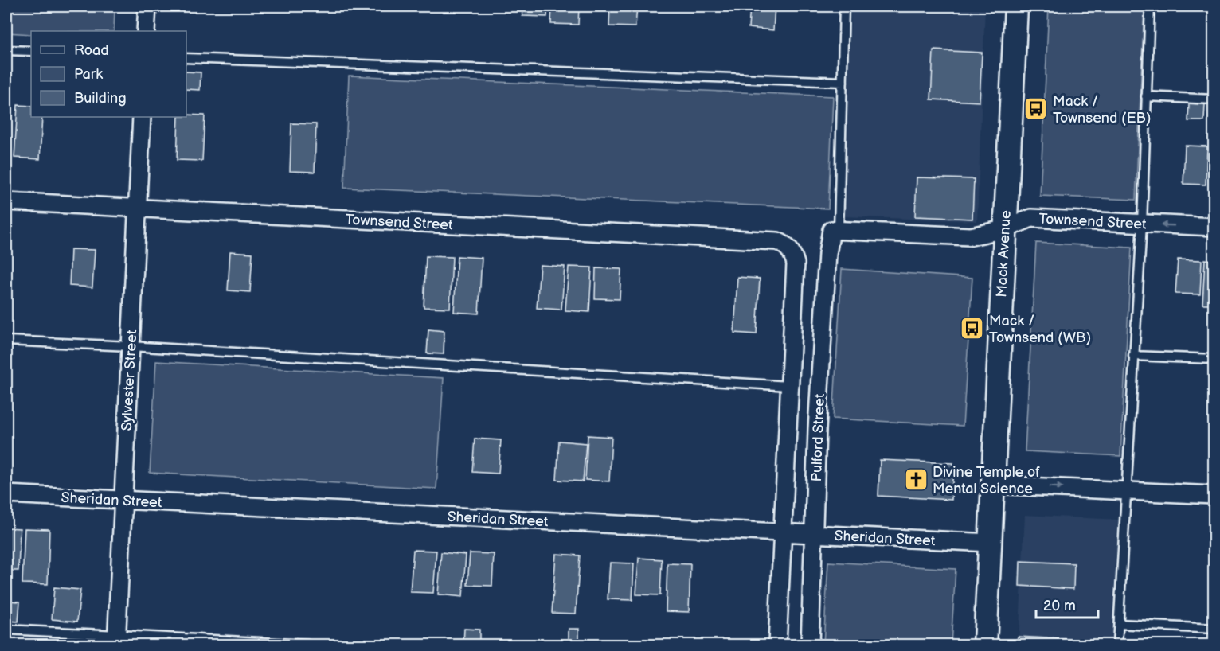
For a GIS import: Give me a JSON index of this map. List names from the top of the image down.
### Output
{
  "streets": {
    "main road": ["Mack Avenue"],
    "street": [
      "Townsend Street",
      "Sylvester Street",
      "Pulford Street",
      "Sheridan Street"
    ]
  },
  "crossings": [
    ["Townsend Street", "Mack Avenue"],
    ["Townsend Street", "Sylvester Street"],
    ["Townsend Street", "Pulford Street"],
    ["Mack Avenue", "Sheridan Street"],
    ["Sylvester Street", "Sheridan Street"],
    ["Pulford Street", "Sheridan Street"]
  ],
  "places": {
    "bus stop": ["Mack / Townsend (EB)", "Mack / Townsend (WB)"],
    "church": ["Divine Temple of Mental Science"]
  },
  "legend": ["Road", "Park", "Building"],
  "scale_bar": "20 m"
}
